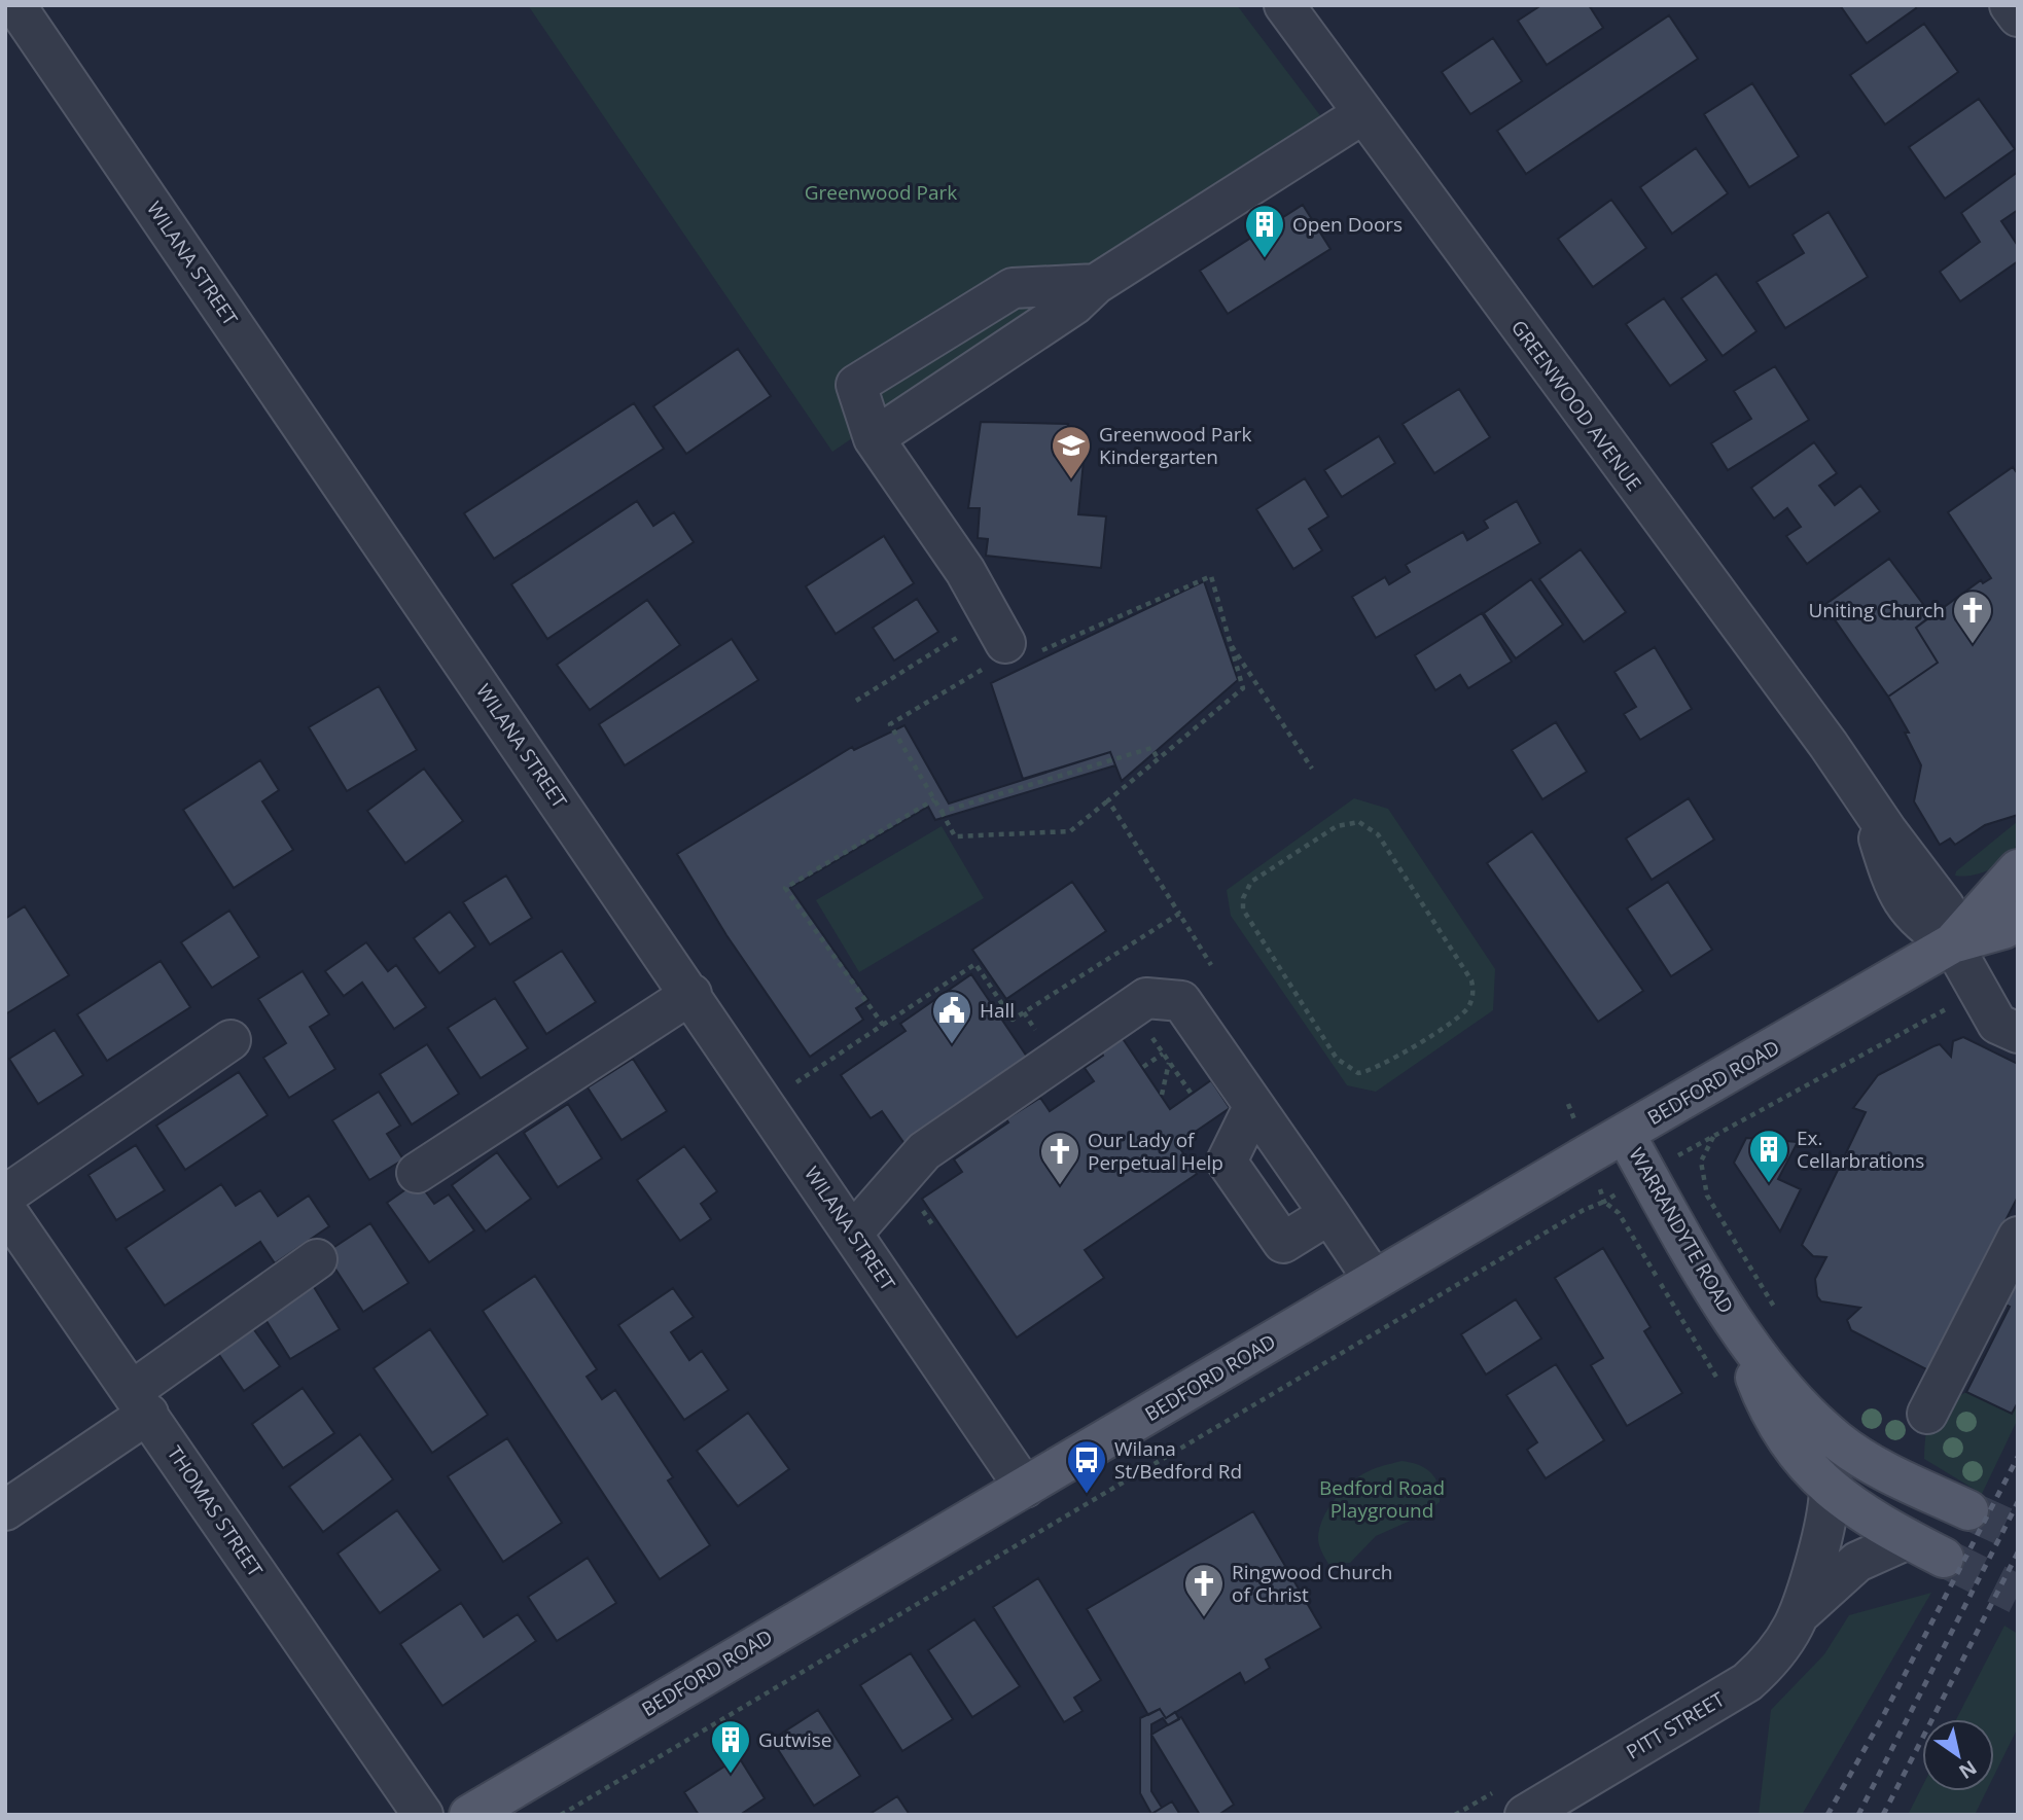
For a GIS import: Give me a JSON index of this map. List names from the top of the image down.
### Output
{
  "streets": {
    "main road": ["BEDFORD ROAD", "WARRANDYTE ROAD"],
    "street": [
      "WILANA STREET",
      "GREENWOOD AVENUE",
      "THOMAS STREET",
      "PITT STREET"
    ]
  },
  "crossings": [
    ["WILANA STREET", "BEDFORD ROAD"],
    ["GREENWOOD AVENUE", "BEDFORD ROAD"],
    ["BEDFORD ROAD", "WARRANDYTE ROAD"],
    ["WARRANDYTE ROAD", "PITT STREET"]
  ],
  "parks": ["Greenwood Park", "Bedford Road Playground"],
  "places": {
    "building": ["Open Doors", "Ex. Cellarbrations", "Gutwise"],
    "school or university": ["Greenwood Park Kindergarten"],
    "church": ["Uniting Church", "Our Lady of Perpetual Help", "Ringwood Church of Christ"],
    "public building": ["Hall"],
    "bus stop": ["Wilana St/Bedford Rd"]
  },
  "north": "bottom right"
}
